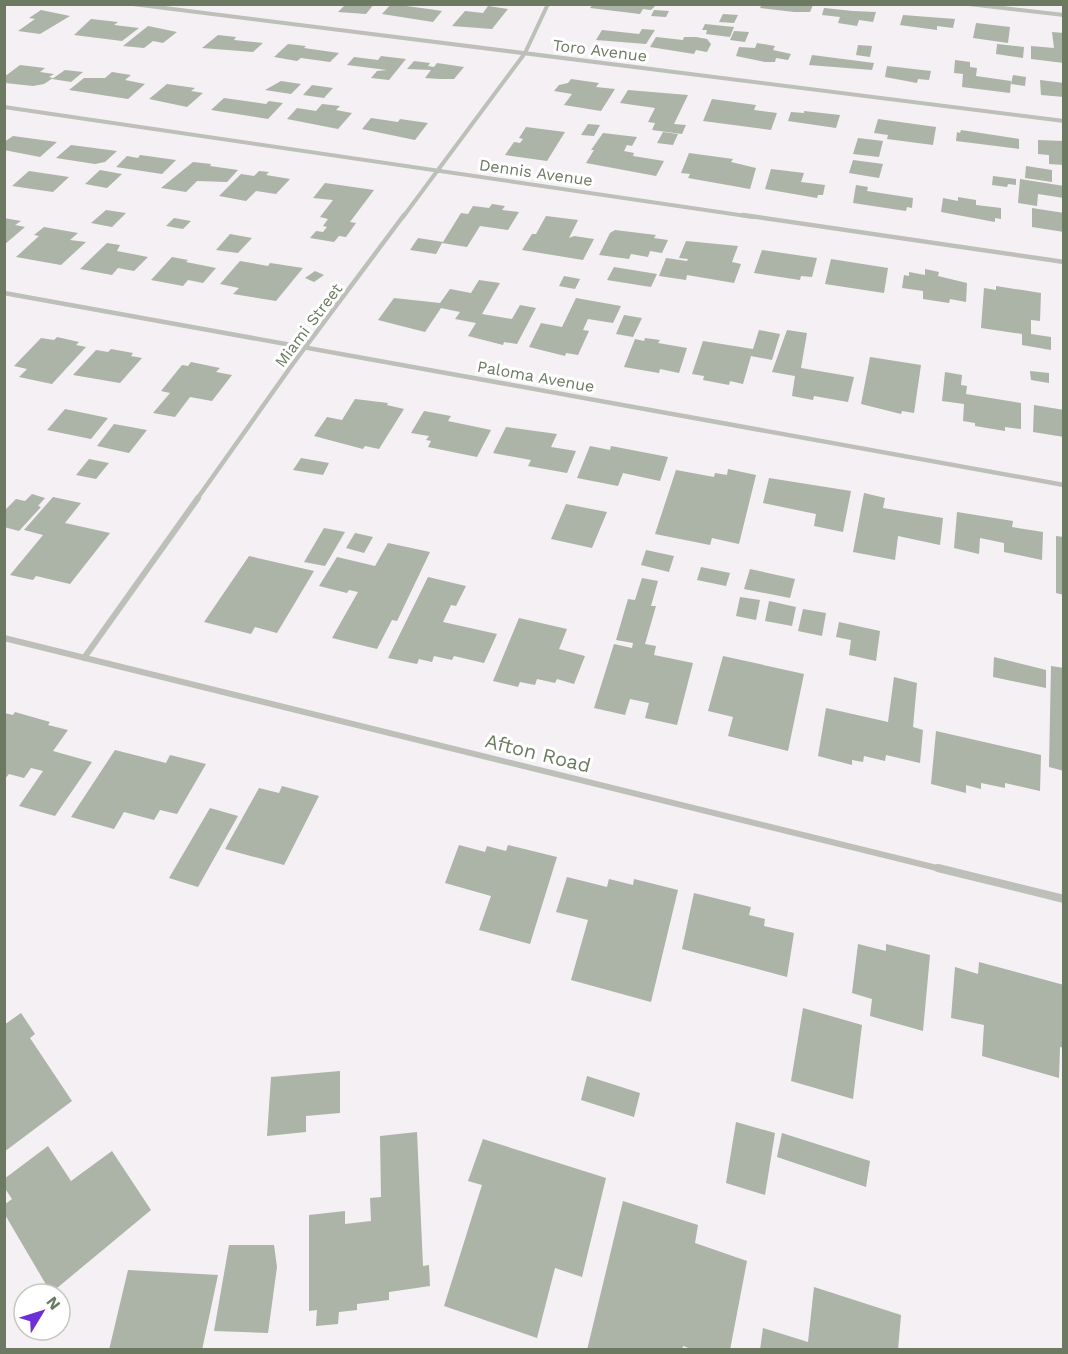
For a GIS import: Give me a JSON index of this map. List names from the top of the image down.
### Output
{
  "streets": {
    "street": [
      "Toro Avenue",
      "Dennis Avenue",
      "Miami Street",
      "Paloma Avenue",
      "Afton Road"
    ]
  },
  "crossings": [
    ["Toro Avenue", "Miami Street"],
    ["Dennis Avenue", "Miami Street"],
    ["Miami Street", "Paloma Avenue"],
    ["Miami Street", "Afton Road"]
  ],
  "north": "top right"
}
